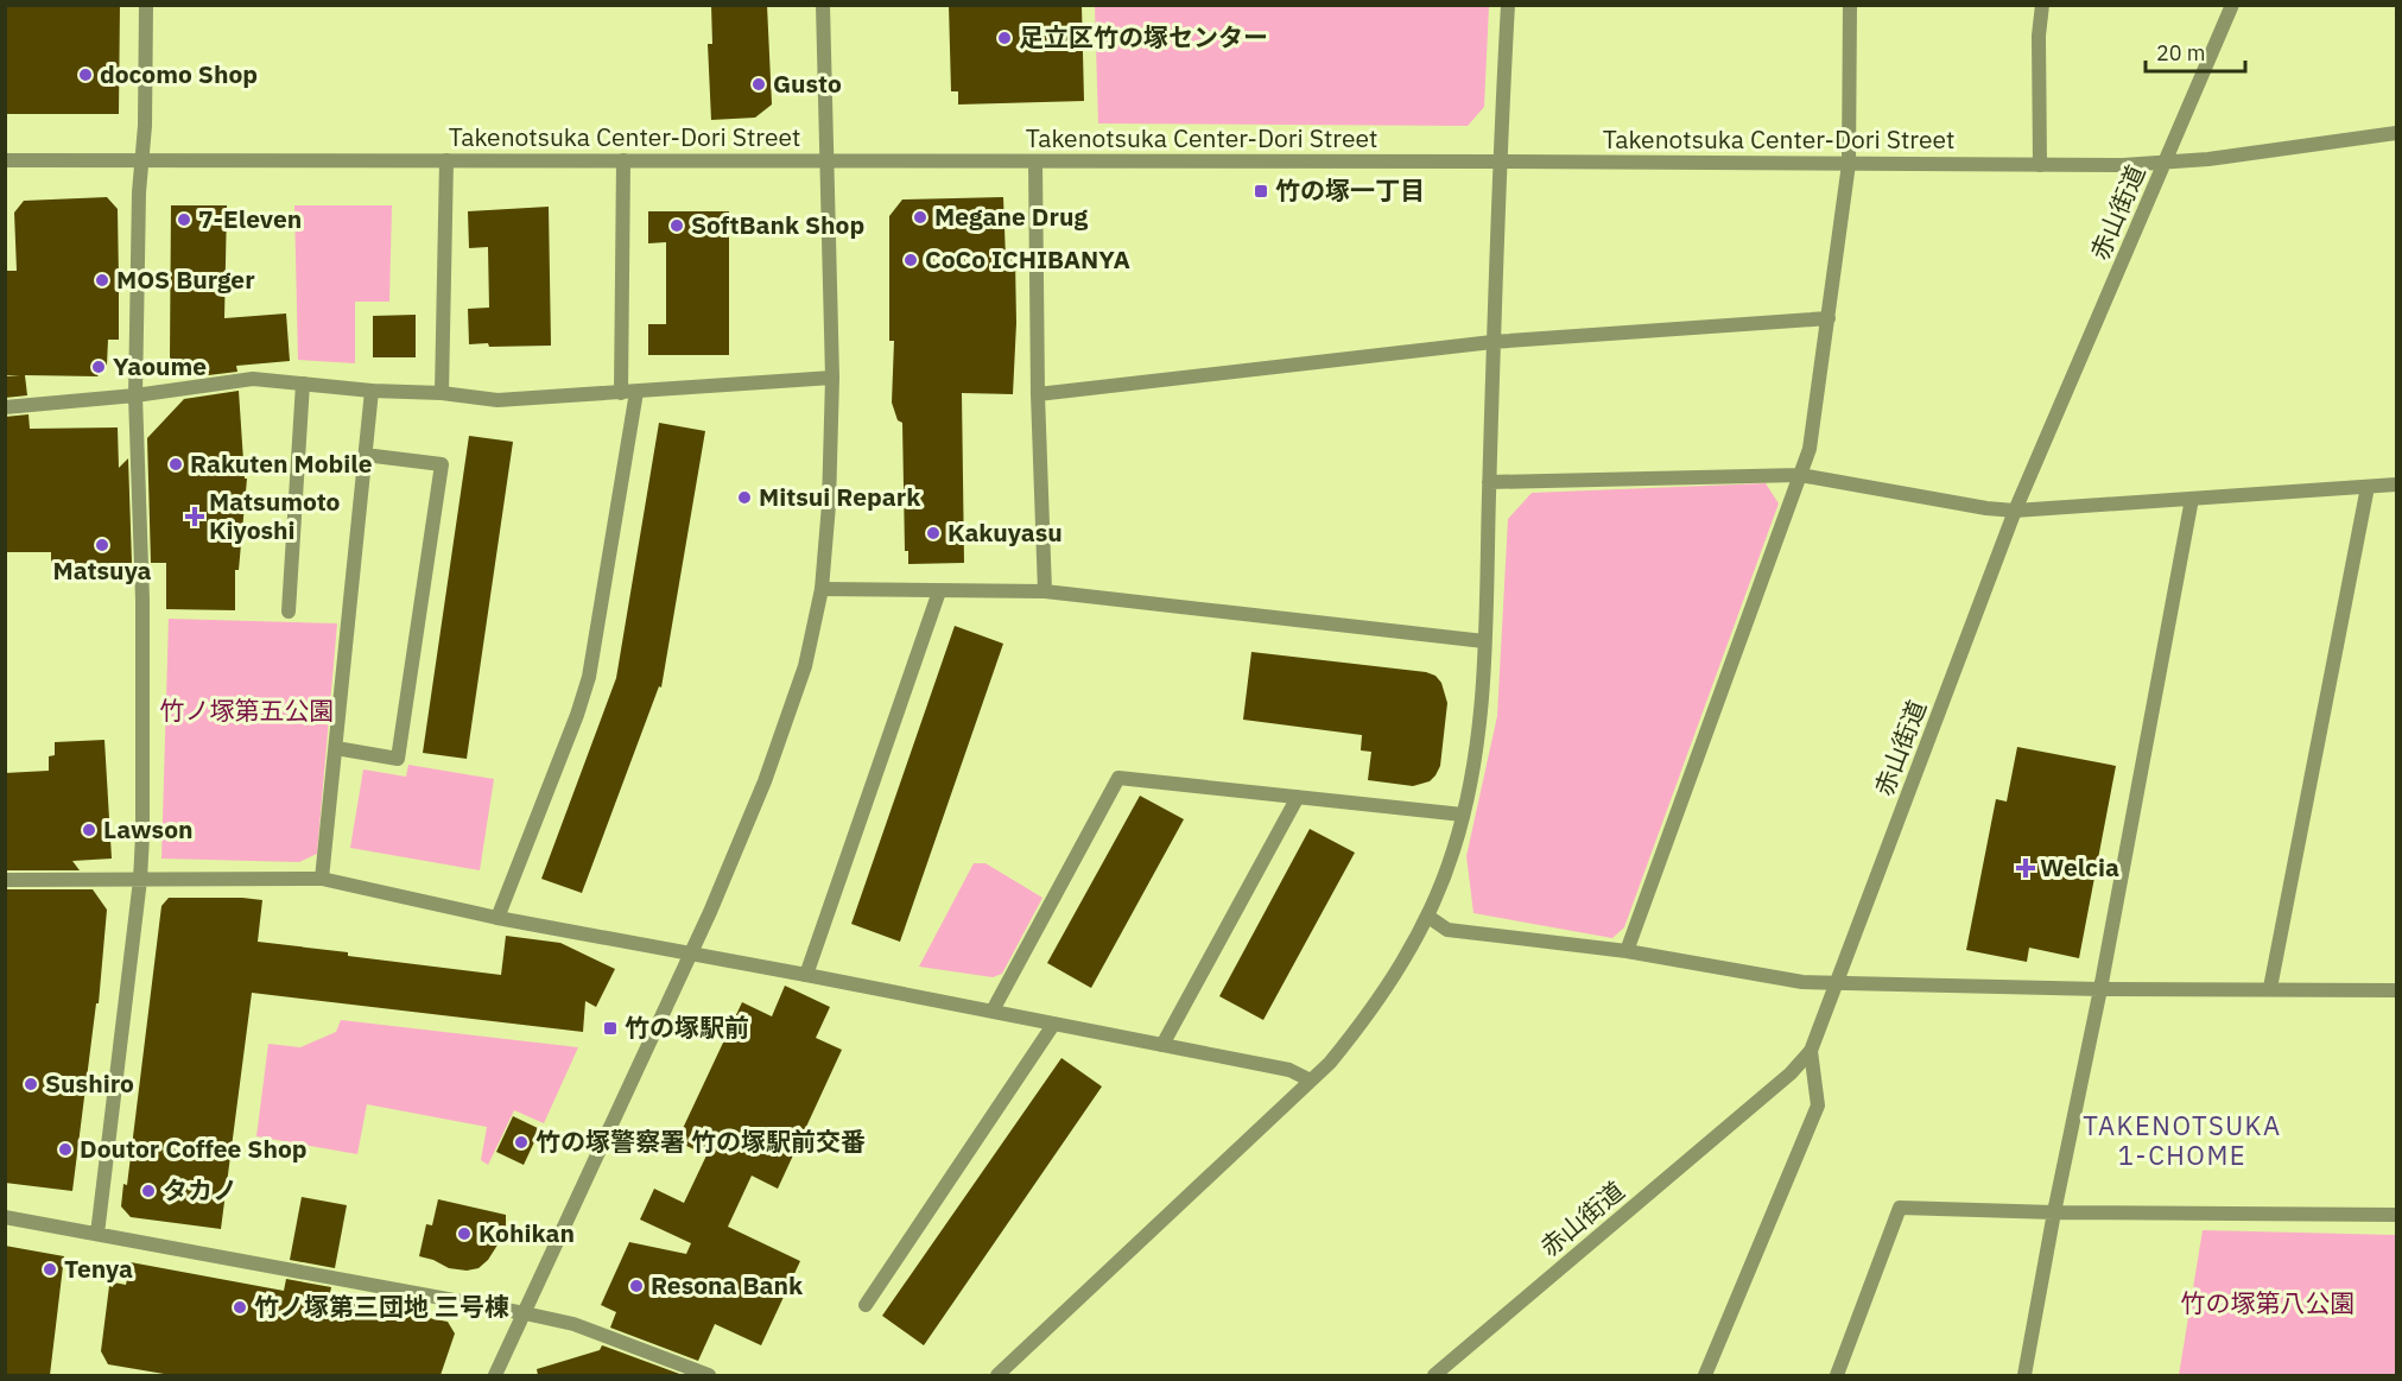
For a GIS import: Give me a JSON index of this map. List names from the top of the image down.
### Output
{
  "streets": {
    "street": ["Takenotsuka Center-Dori Street", "赤山街道"]
  },
  "crossings": [
    ["Takenotsuka Center-Dori Street", "赤山街道"]
  ],
  "districts": ["TAKENOTSUKA 1-CHOME"],
  "parks": ["竹ノ塚第五公園", "竹の塚第八公園"],
  "places": {
    "other": [
      "足立区竹の塚センター",
      "docomo Shop",
      "Gusto",
      "Megane Drug",
      "7-Eleven",
      "SoftBank Shop",
      "CoCo ICHIBANYA",
      "MOS Burger",
      "Yaoume",
      "Rakuten Mobile",
      "Mitsui Repark",
      "Kakuyasu",
      "Matsuya",
      "Lawson",
      "Sushiro",
      "竹の塚警察署 竹の塚駅前交番",
      "Doutor Coffee Shop",
      "タカノ",
      "Kohikan",
      "Tenya",
      "Resona Bank",
      "竹ノ塚第三団地 三号棟"
    ],
    "transit": ["竹の塚一丁目", "竹の塚駅前"],
    "health": ["Matsumoto Kiyoshi", "Welcia"]
  },
  "scale_bar": "20 m"
}
